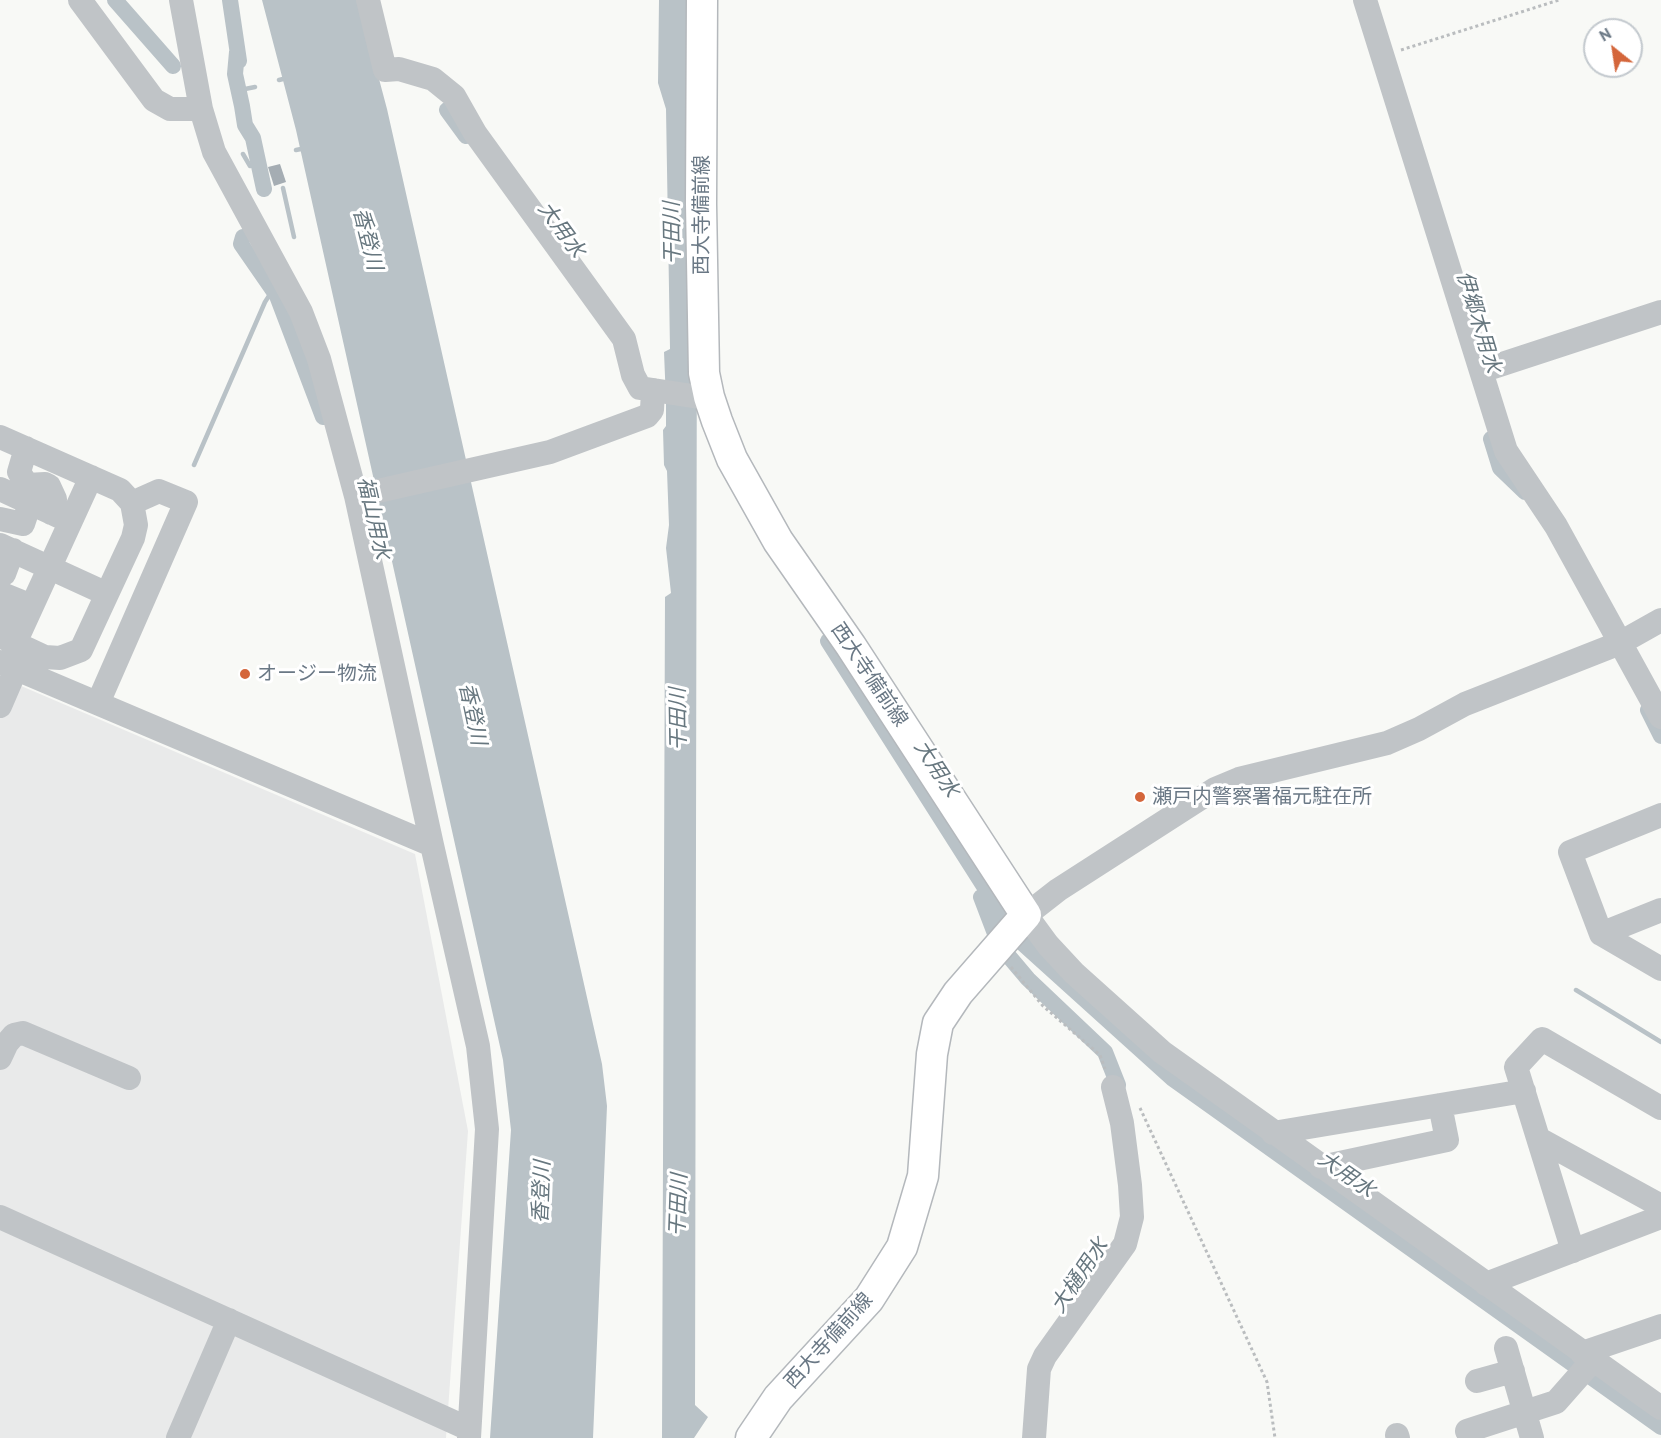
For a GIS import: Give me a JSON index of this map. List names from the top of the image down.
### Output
{
  "streets": {
    "main road": ["西大寺備前線"]
  },
  "water": [
    "大用水",
    "干田川",
    "香登川",
    "伊郷木用水",
    "福山用水",
    "大樋用水"
  ],
  "places": ["オージー物流", "瀬戸内警察署福元駐在所"],
  "north": "top left"
}
